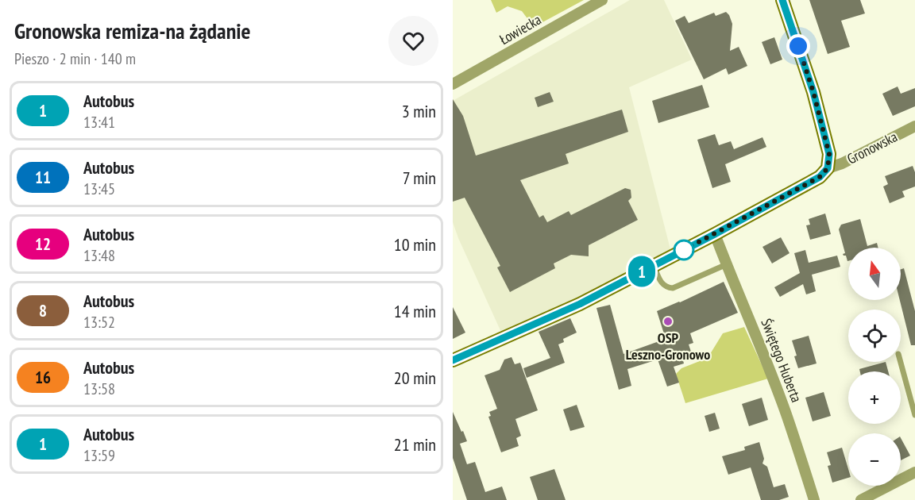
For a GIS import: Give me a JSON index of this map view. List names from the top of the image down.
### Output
{
  "streets": {
    "street": ["Łowiecka", "Gronowska", "Świętego Huberta"]
  },
  "crossings": [
    ["Gronowska", "Świętego Huberta"]
  ],
  "places": ["OSP Leszno-Gronowo"],
  "lines": ["bus line 1"],
  "north": "top",
  "page": {
    "heading": ["Gronowska remiza-na żądanie", "Pieszo · 2 min · 140 m"],
    "on_map": "1",
    "list": [
      {
        "mark": "1",
        "name": "Autobus",
        "note": "13:41",
        "value": "3 min"
      },
      {
        "mark": "11",
        "name": "Autobus",
        "note": "13:45",
        "value": "7 min"
      },
      {
        "mark": "12",
        "name": "Autobus",
        "note": "13:48",
        "value": "10 min"
      },
      {
        "mark": "8",
        "name": "Autobus",
        "note": "13:52",
        "value": "14 min"
      },
      {
        "mark": "16",
        "name": "Autobus",
        "note": "13:58",
        "value": "20 min"
      },
      {
        "mark": "1",
        "name": "Autobus",
        "note": "13:59",
        "value": "21 min"
      }
    ],
    "map_buttons": ["+", "−"]
  }
}
